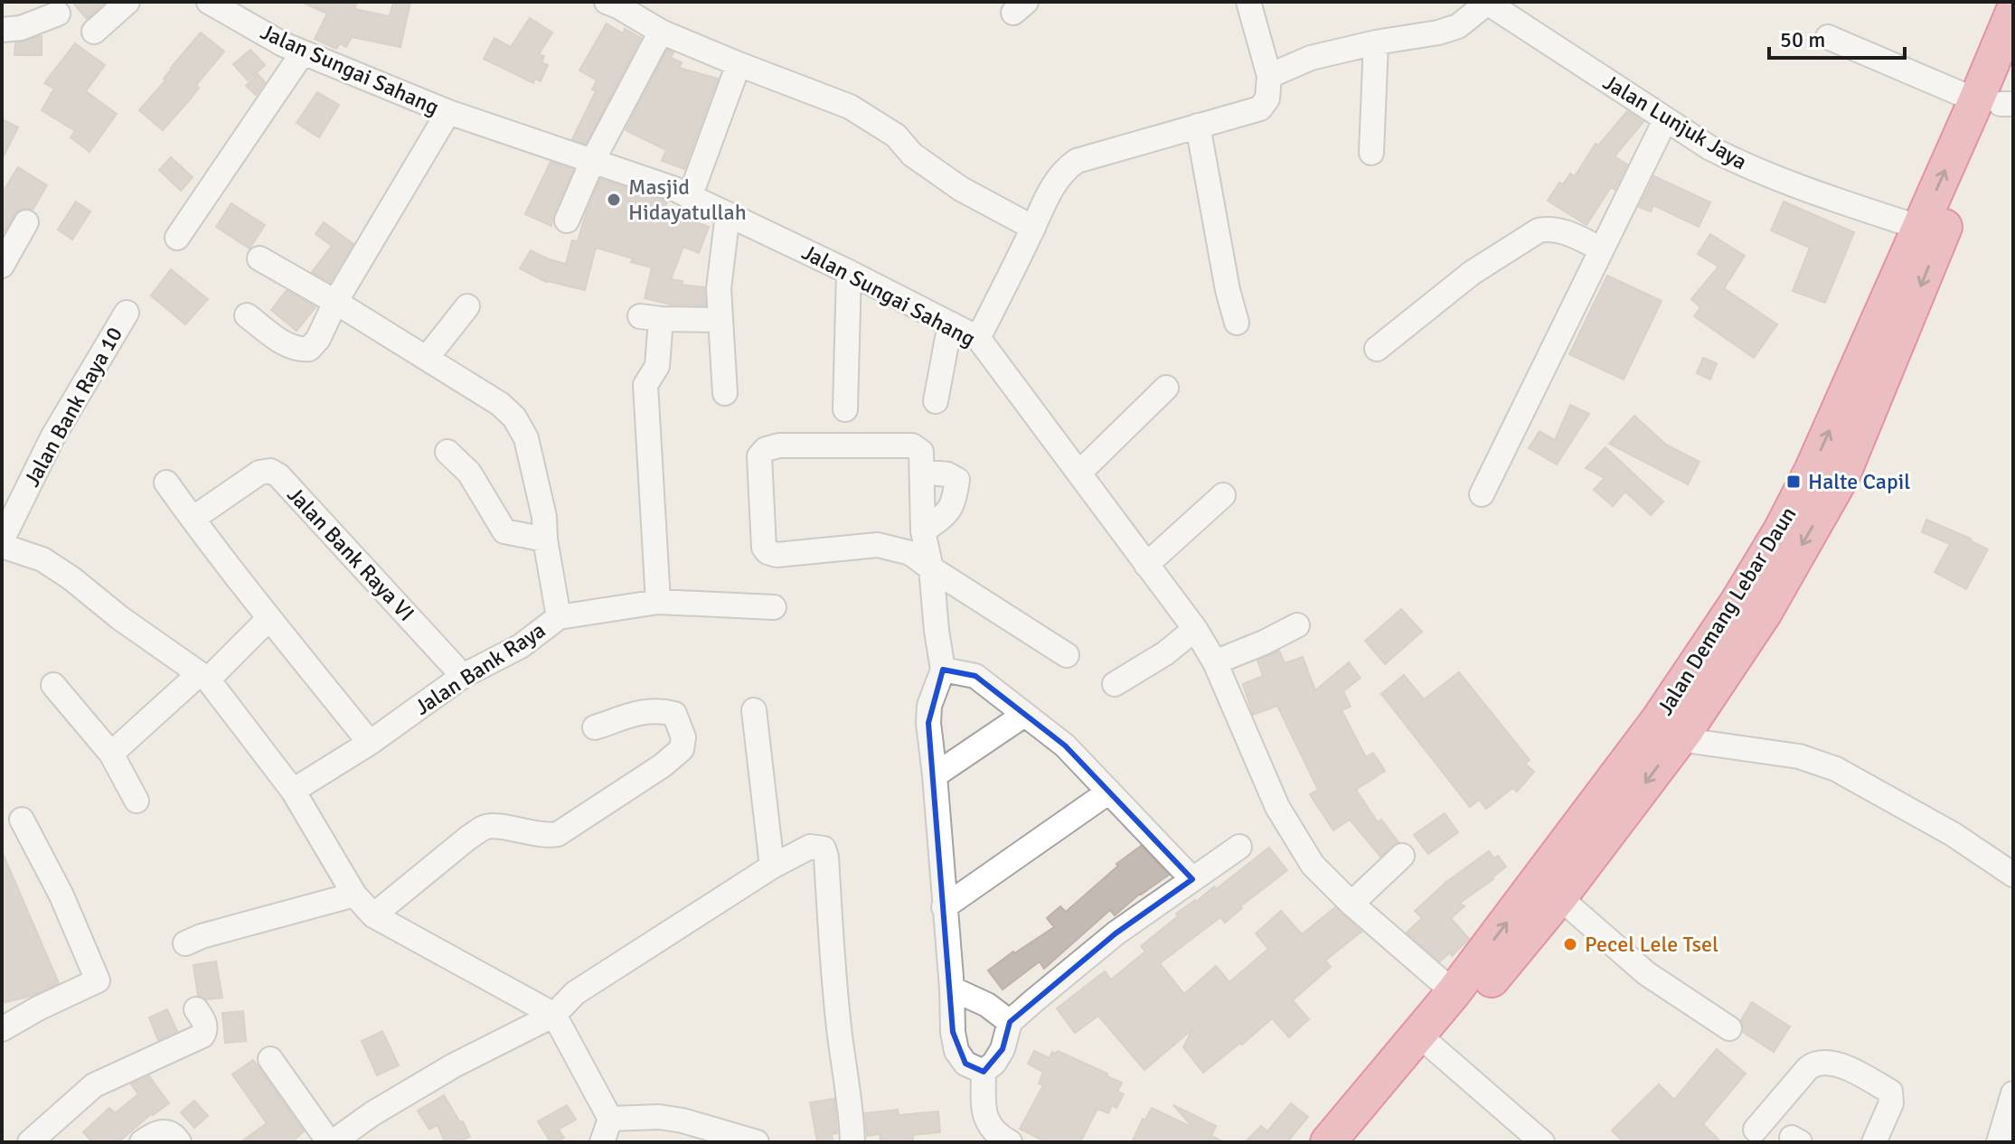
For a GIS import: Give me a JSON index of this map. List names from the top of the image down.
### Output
{
  "streets": {
    "highway": ["Jalan Demang Lebar Daun"],
    "street": [
      "Jalan Sungai Sahang",
      "Jalan Lunjuk Jaya",
      "Jalan Bank Raya 10",
      "Jalan Bank Raya VI",
      "Jalan Bank Raya"
    ]
  },
  "crossings": [
    ["Jalan Sungai Sahang", "Jalan Demang Lebar Daun"],
    ["Jalan Lunjuk Jaya", "Jalan Demang Lebar Daun"],
    ["Jalan Bank Raya VI", "Jalan Bank Raya"]
  ],
  "places": {
    "other": ["Masjid Hidayatullah", "Pecel Lele Tsel"],
    "transit": ["Halte Capil"]
  },
  "scale_bar": "50 m"
}
